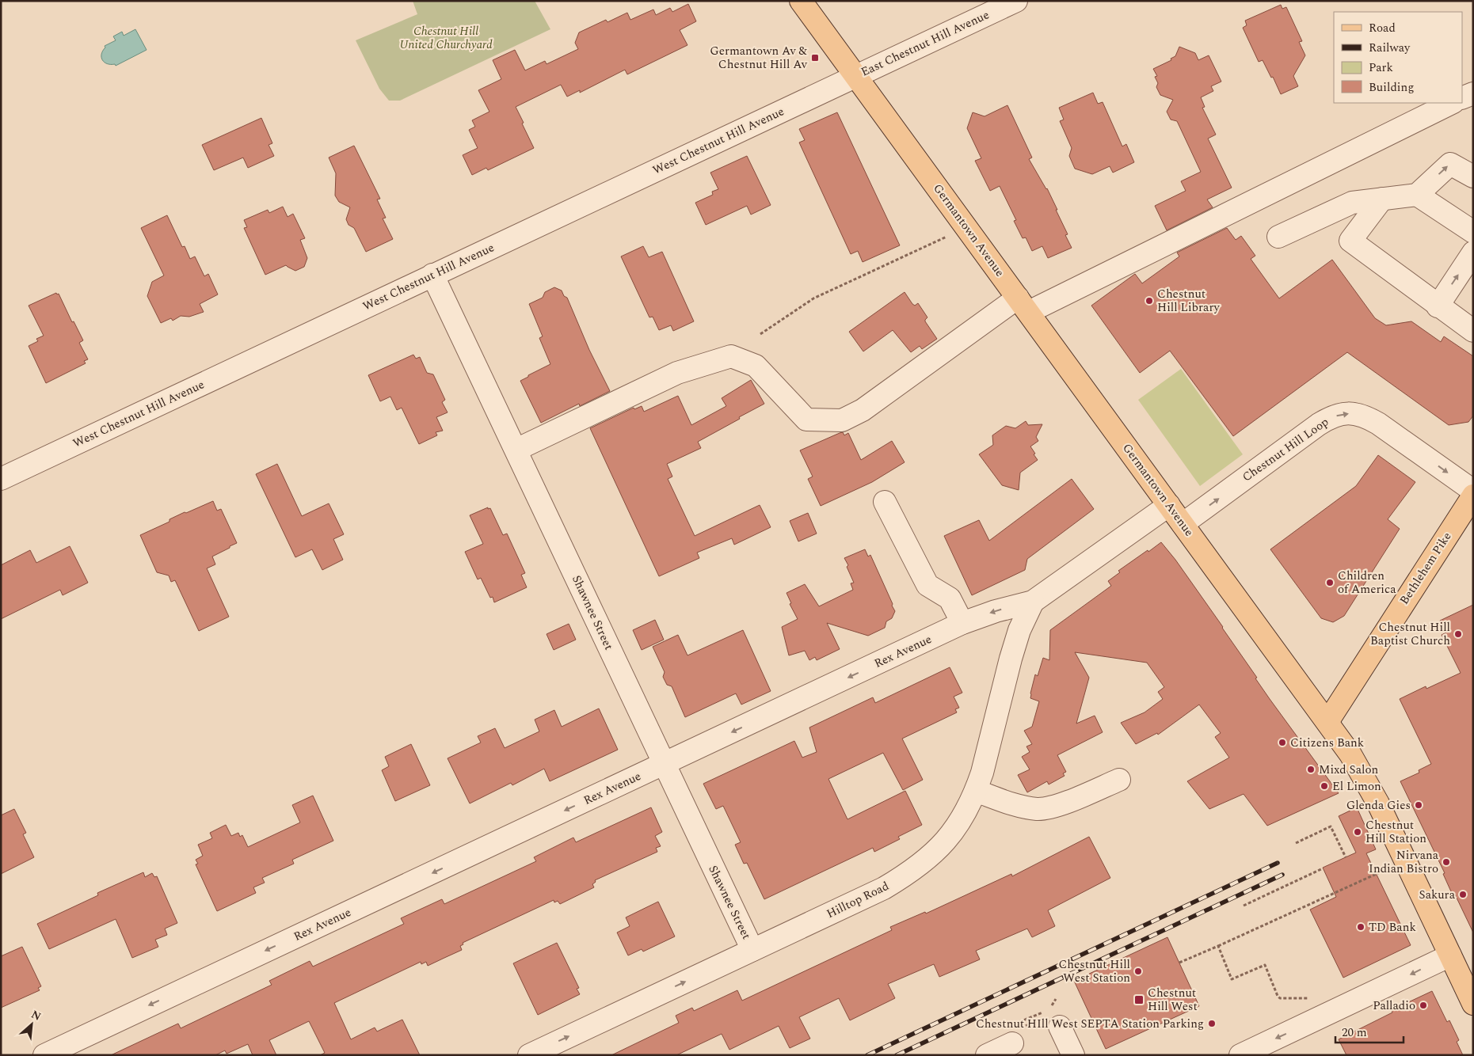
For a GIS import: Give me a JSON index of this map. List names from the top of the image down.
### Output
{
  "streets": {
    "main road": ["Germantown Avenue", "Bethlehem Pike"],
    "street": [
      "East Chestnut Hill Avenue",
      "West Chestnut Hill Avenue",
      "Chestnut Hill Loop",
      "Shawnee Street",
      "Rex Avenue",
      "Hilltop Road"
    ]
  },
  "crossings": [
    ["East Chestnut Hill Avenue", "West Chestnut Hill Avenue"],
    ["East Chestnut Hill Avenue", "Germantown Avenue"],
    ["West Chestnut Hill Avenue", "Germantown Avenue"],
    ["West Chestnut Hill Avenue", "Shawnee Street"],
    ["Germantown Avenue", "Chestnut Hill Loop"],
    ["Germantown Avenue", "Bethlehem Pike"],
    ["Germantown Avenue", "Rex Avenue"],
    ["Shawnee Street", "Rex Avenue"],
    ["Shawnee Street", "Hilltop Road"],
    ["Rex Avenue", "Hilltop Road"]
  ],
  "one_way": ["Chestnut Hill Loop", "Rex Avenue"],
  "parks": ["Chestnut Hill United Churchyard"],
  "places": {
    "transit": ["Germantown Av & Chestnut Hill Av", "Chestnut Hill West"],
    "other": [
      "Chestnut Hill Library",
      "Children of America",
      "Chestnut Hill Baptist Church",
      "Citizens Bank",
      "Mixd Salon",
      "El Limon",
      "Glenda Gies",
      "Chestnut Hill Station",
      "Nirvana Indian Bistro",
      "Sakura",
      "TD Bank",
      "Chestnut Hill West Station",
      "Palladio",
      "Chestnut HIll West SEPTA Station Parking"
    ]
  },
  "legend": [
    "Road",
    "Railway",
    "Park",
    "Building"
  ],
  "scale_bar": "20 m",
  "north": "top right"
}
